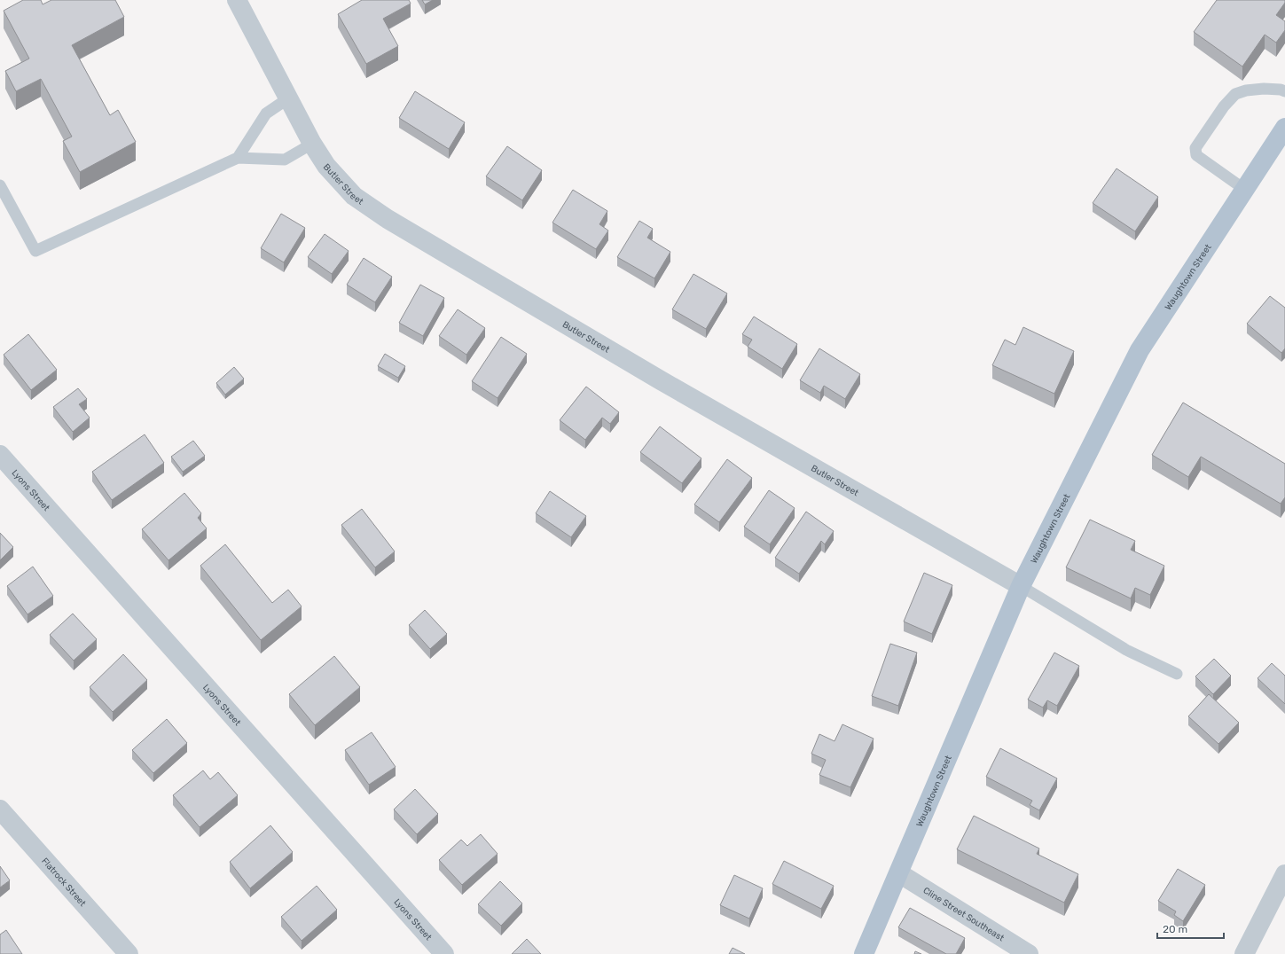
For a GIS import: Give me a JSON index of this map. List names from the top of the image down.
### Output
{
  "streets": {
    "main road": ["Waughtown Street"],
    "street": [
      "Butler Street",
      "Lyons Street",
      "Flatrock Street",
      "Cline Street Southeast"
    ]
  },
  "crossings": [
    ["Butler Street", "Waughtown Street"],
    ["Waughtown Street", "Cline Street Southeast"]
  ],
  "scale_bar": "20 m"
}
